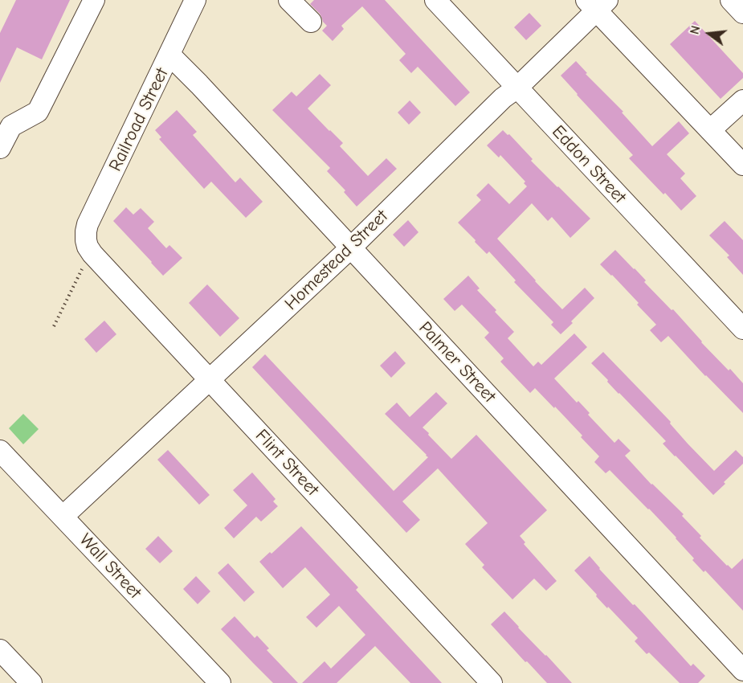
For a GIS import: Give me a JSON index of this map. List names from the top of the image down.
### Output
{
  "streets": {
    "street": [
      "Railroad Street",
      "Eddon Street",
      "Homestead Street",
      "Palmer Street",
      "Flint Street",
      "Wall Street"
    ]
  },
  "crossings": [
    ["Railroad Street", "Palmer Street"],
    ["Railroad Street", "Flint Street"],
    ["Eddon Street", "Homestead Street"],
    ["Homestead Street", "Palmer Street"],
    ["Homestead Street", "Flint Street"],
    ["Homestead Street", "Wall Street"]
  ],
  "north": "left"
}
